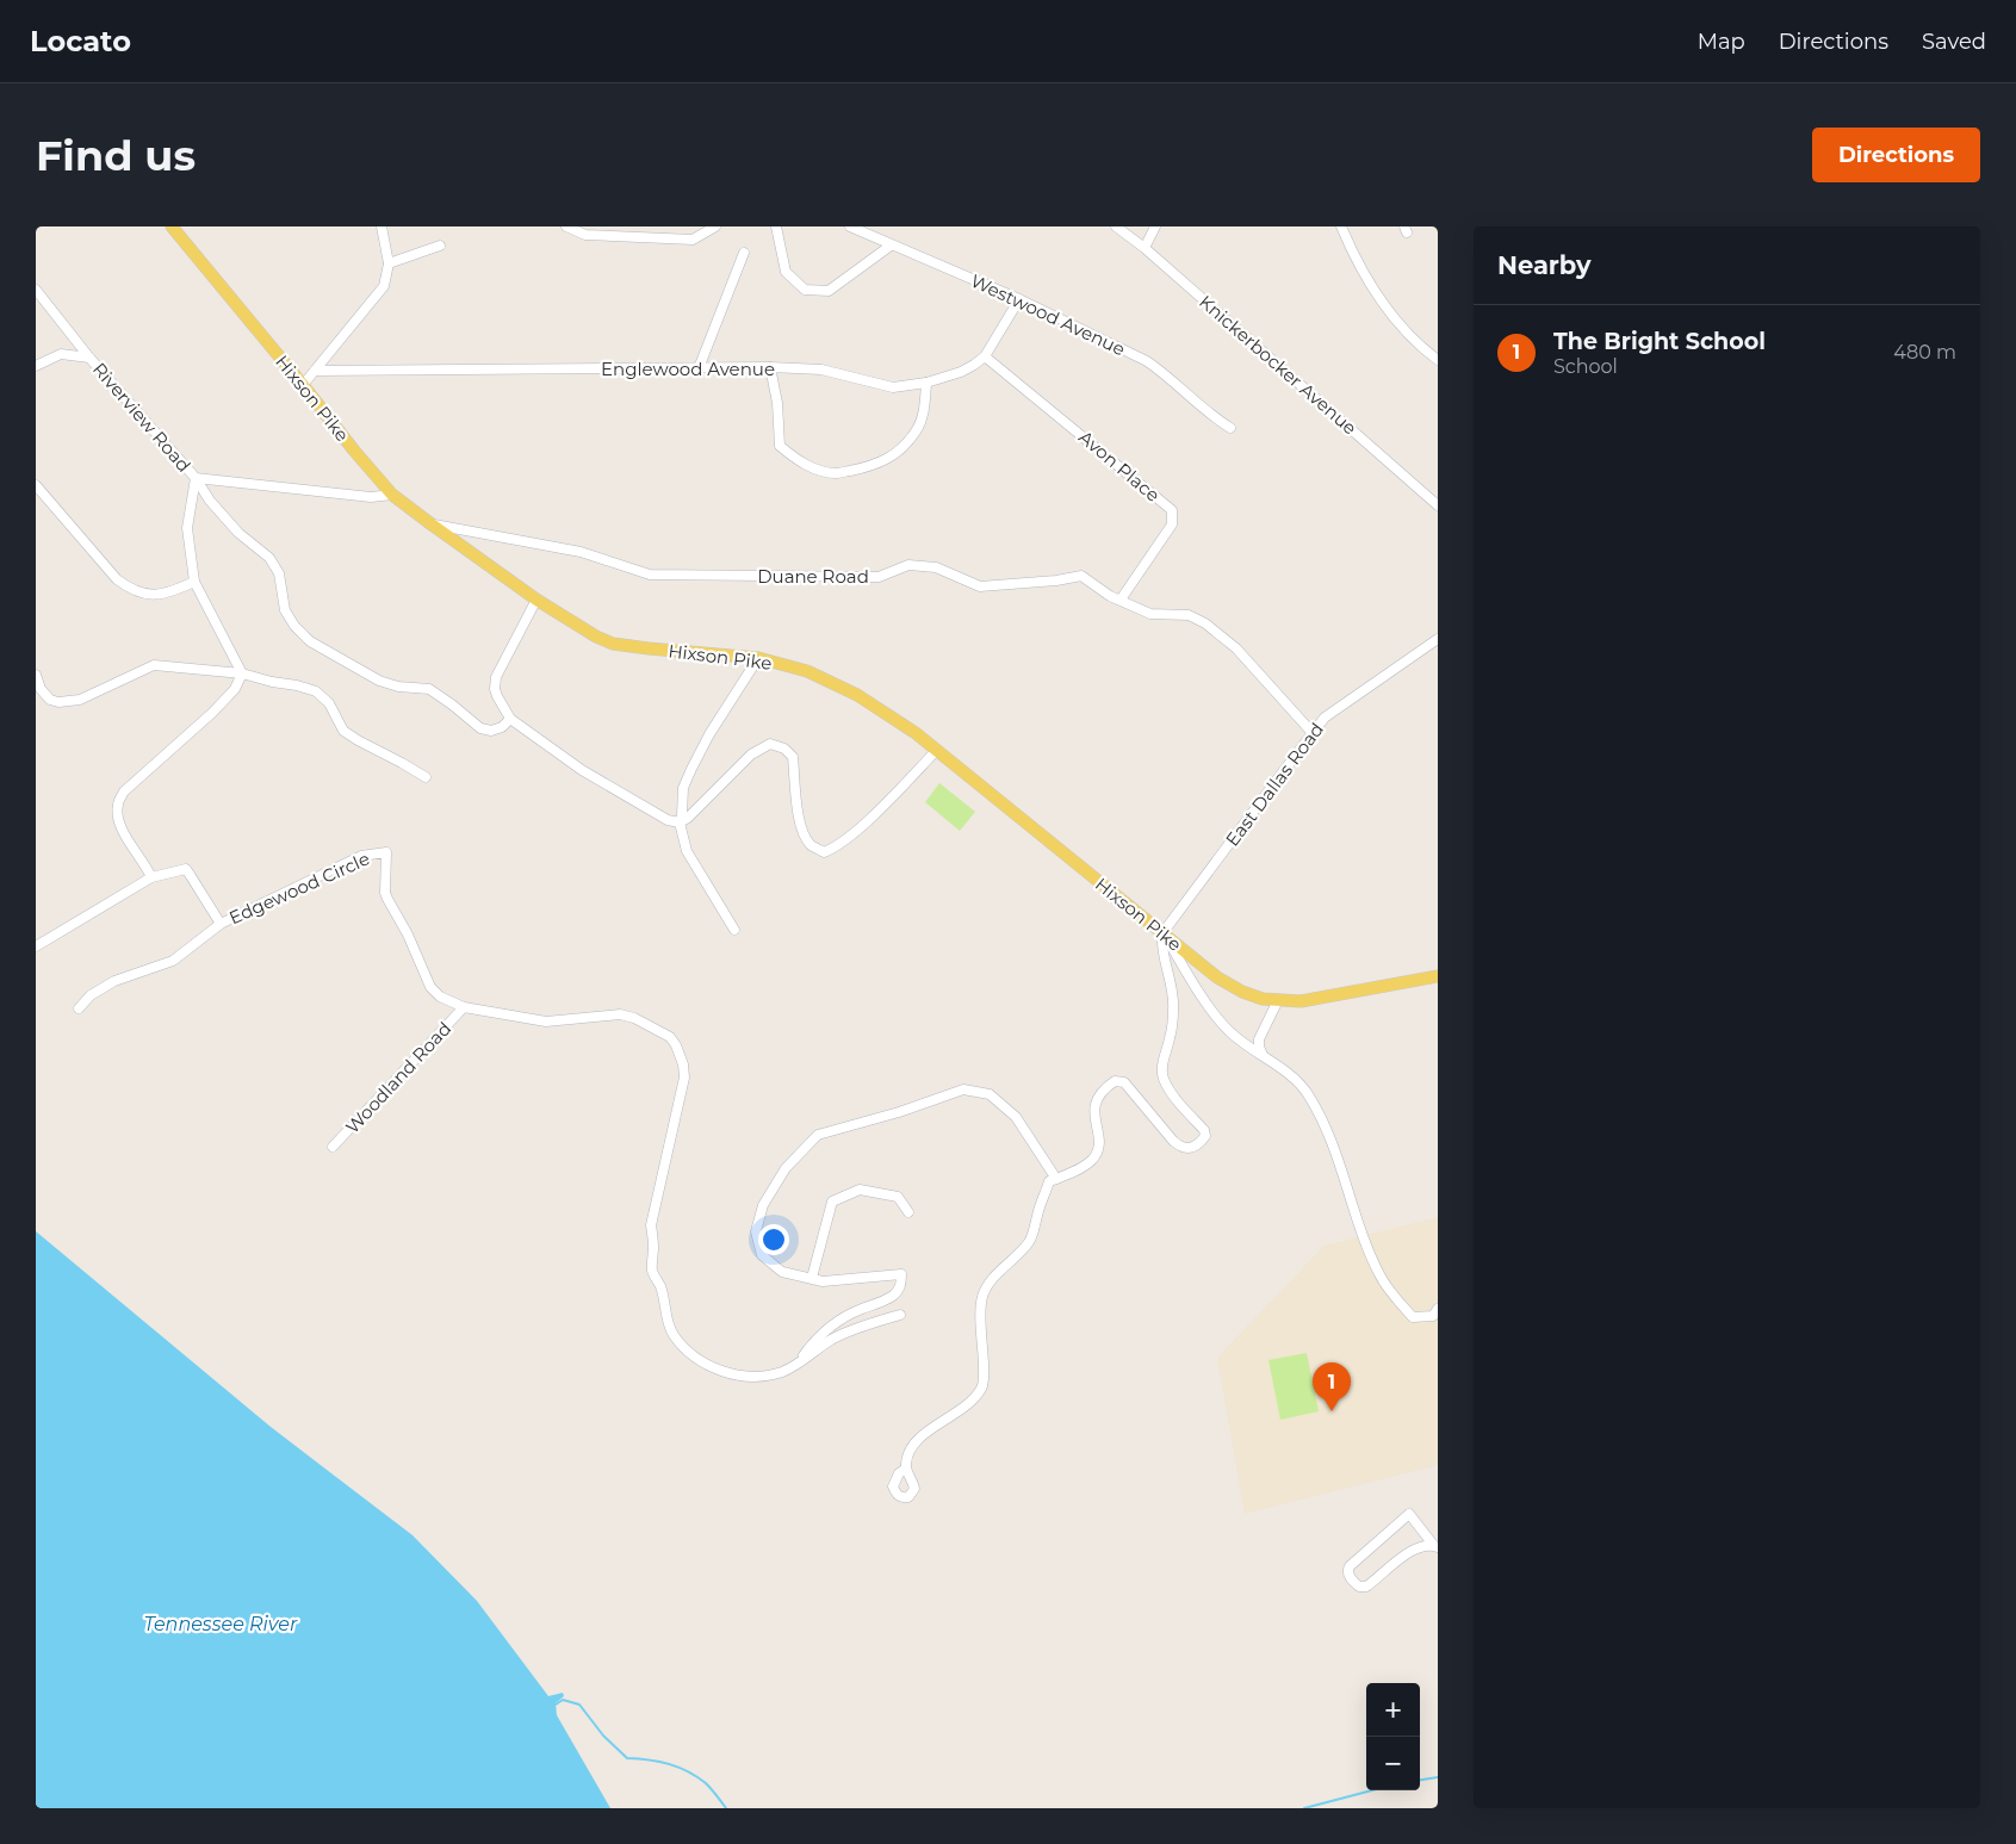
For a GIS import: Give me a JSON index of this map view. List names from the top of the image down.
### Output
{
  "streets": {
    "main road": ["Hixson Pike"],
    "street": [
      "Westwood Avenue",
      "Knickerbocker Avenue",
      "Englewood Avenue",
      "Riverview Road",
      "Avon Place",
      "Duane Road",
      "East Dallas Road",
      "Edgewood Circle",
      "Woodland Road"
    ]
  },
  "crossings": [
    ["Westwood Avenue", "Englewood Avenue"],
    ["Englewood Avenue", "Avon Place"],
    ["Hixson Pike", "Riverview Road"],
    ["Hixson Pike", "Duane Road"],
    ["Hixson Pike", "East Dallas Road"],
    ["Avon Place", "Duane Road"],
    ["Duane Road", "East Dallas Road"],
    ["Edgewood Circle", "Woodland Road"]
  ],
  "water": ["Tennessee River"],
  "page": {
    "header": "Locato",
    "nav": ["Map", "Directions", "Saved"],
    "buttons": "Directions",
    "title": "Find us",
    "heading": "Nearby",
    "list": [
      {
        "mark": "1",
        "name": "The Bright School",
        "note": "School",
        "value": "480 m"
      }
    ],
    "pins": "1",
    "map_buttons": ["+", "−"]
  }
}
